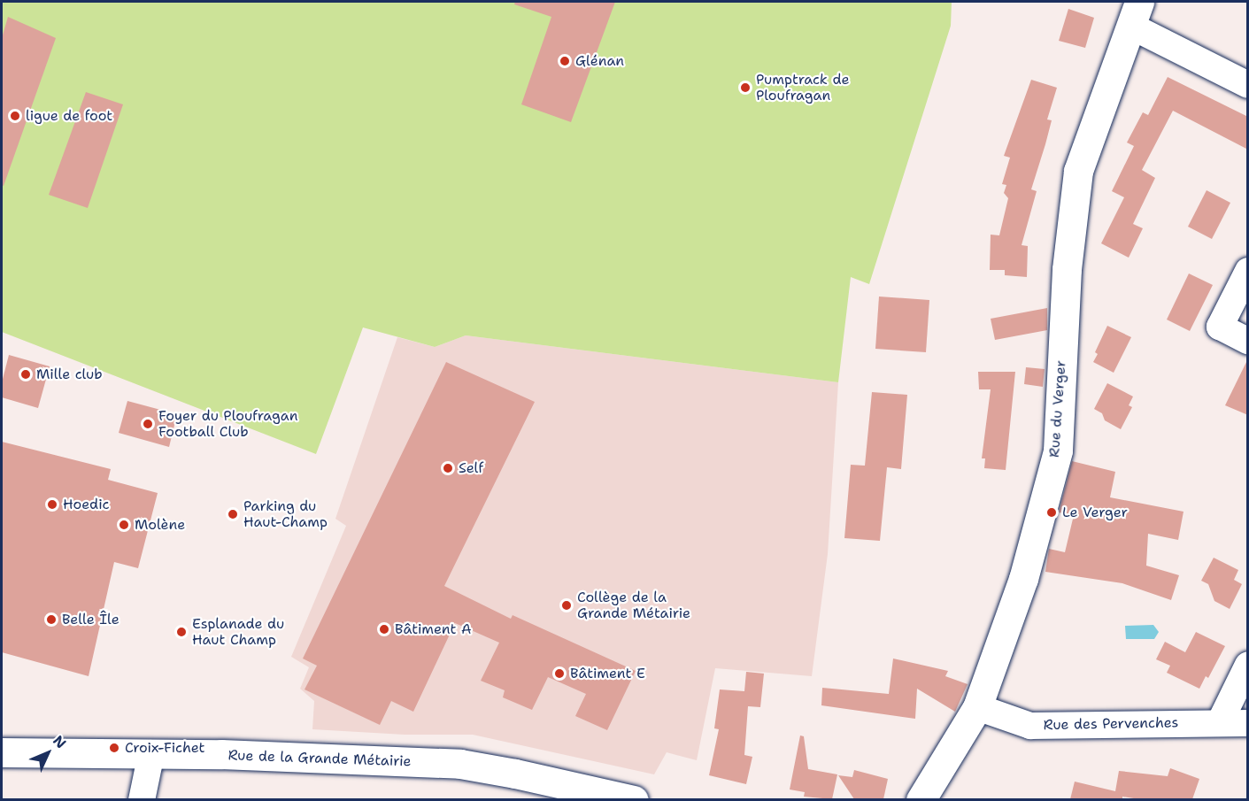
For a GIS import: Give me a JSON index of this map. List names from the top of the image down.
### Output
{
  "streets": {
    "street": ["Rue du Verger", "Rue des Pervenches", "Rue de la Grande Métairie"]
  },
  "crossings": [
    ["Rue du Verger", "Rue des Pervenches"]
  ],
  "places": [
    "Glénan",
    "Pumptrack de Ploufragan",
    "ligue de foot",
    "Mille club",
    "Foyer du Ploufragan Football Club",
    "Self",
    "Hoedic",
    "Le Verger",
    "Parking du Haut-Champ",
    "Molène",
    "Collège de la Grande Métairie",
    "Belle Île",
    "Bâtiment A",
    "Esplanade du Haut Champ",
    "Bâtiment E",
    "Croix-Fichet"
  ],
  "north": "top right"
}
